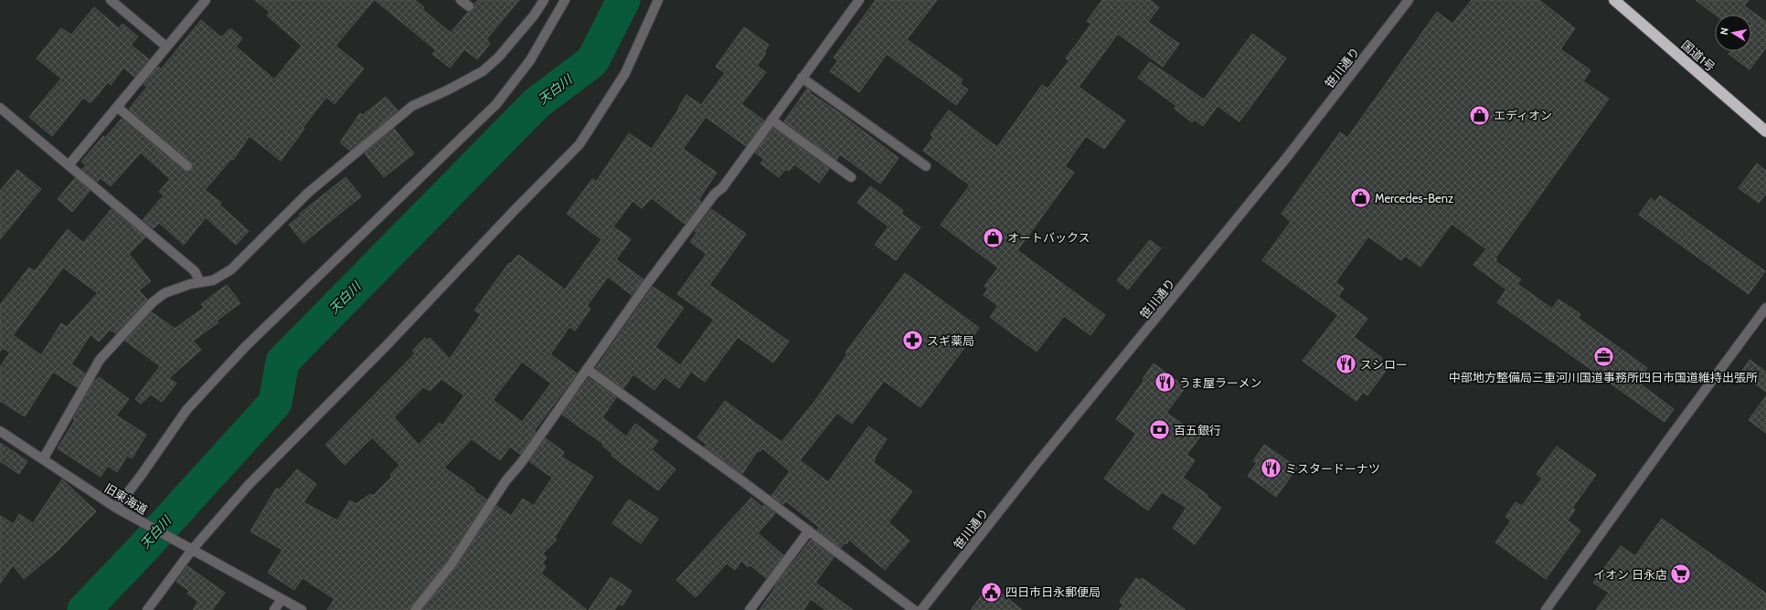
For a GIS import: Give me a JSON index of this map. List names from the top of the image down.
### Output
{
  "streets": {
    "highway": ["国道1号"],
    "street": ["笹川通り", "旧東海道"]
  },
  "water": ["天白川"],
  "places": {
    "shop": ["エディオン", "Mercedes-Benz", "オートバックス"],
    "pharmacy": ["スギ薬局"],
    "office": ["中部地方整備局三重河川国道事務所四日市国道維持出張所"],
    "restaurant": ["スシロー", "うま屋ラーメン", "ミスタードーナツ"],
    "bank": ["百五銀行"],
    "supermarket": ["イオン 日永店"],
    "public building": ["四日市日永郵便局"]
  },
  "north": "left"
}
